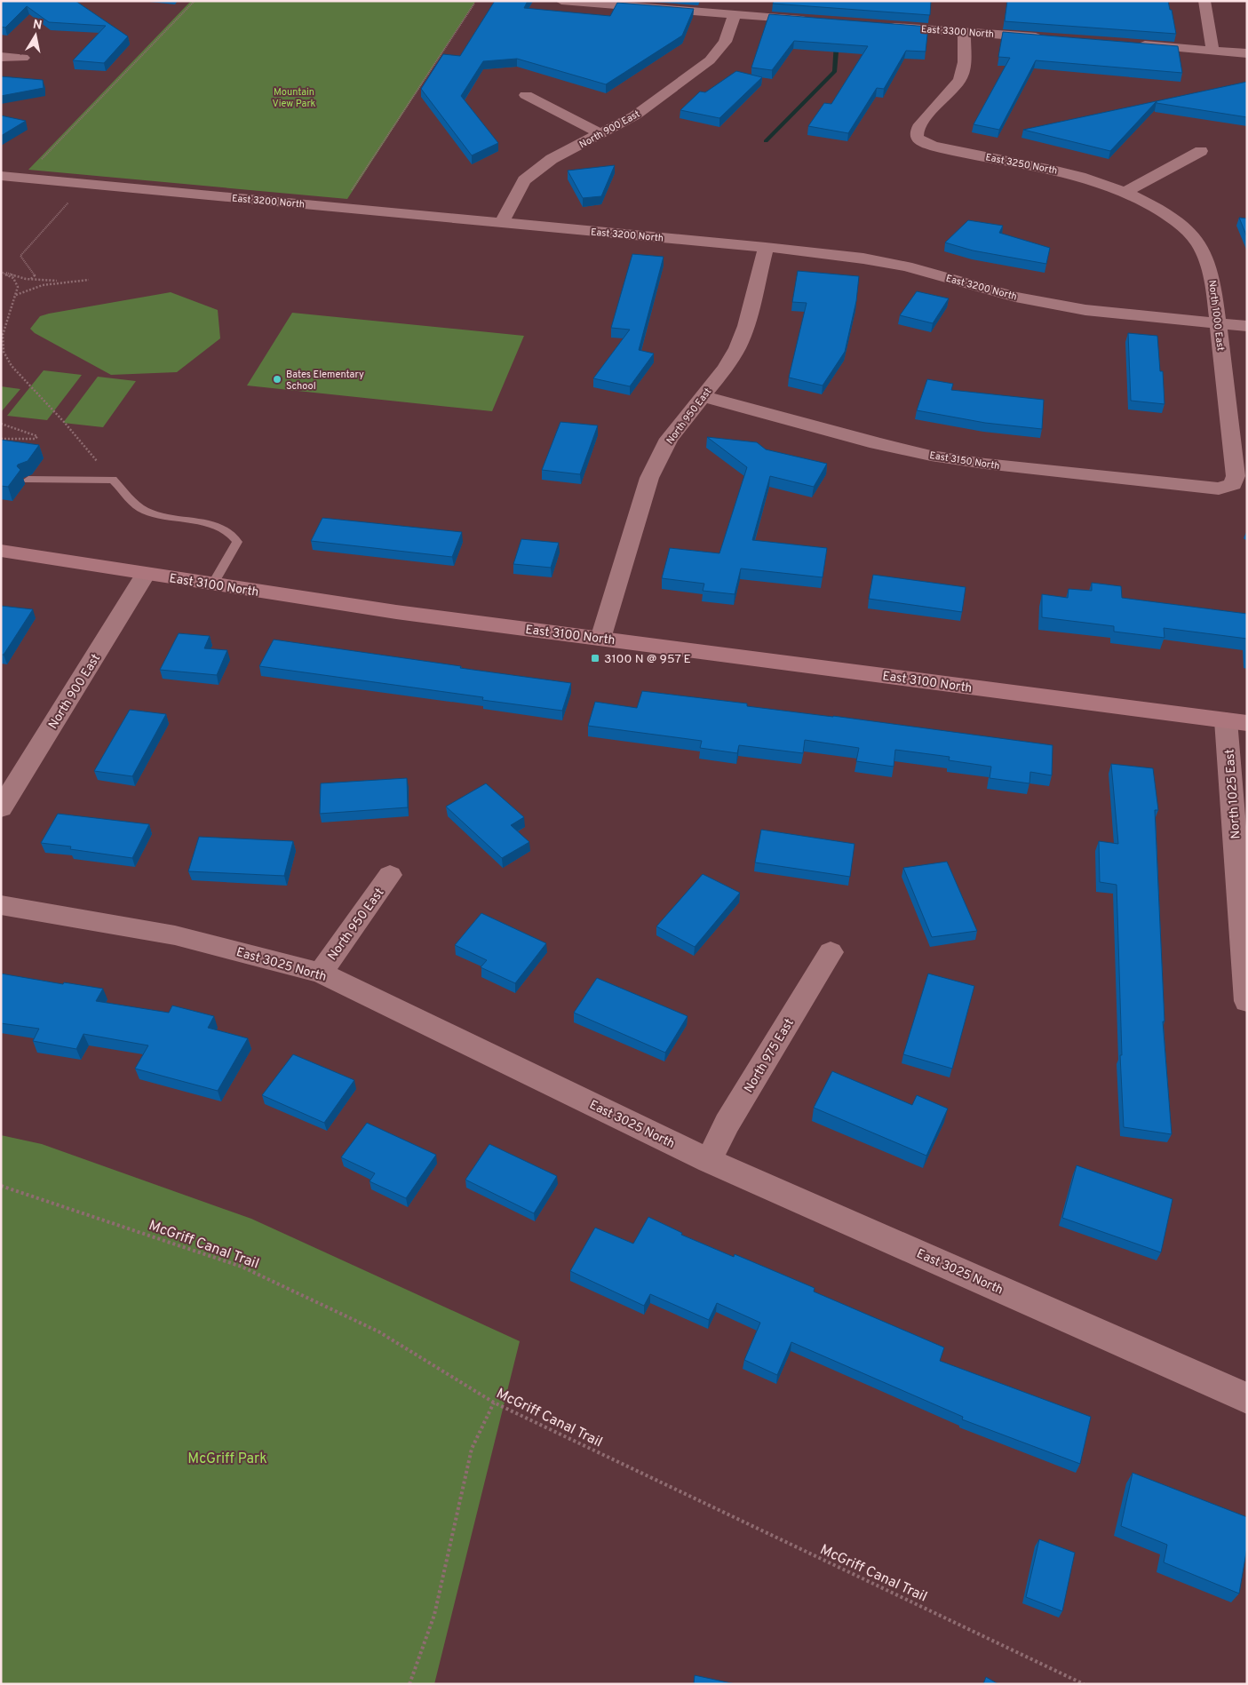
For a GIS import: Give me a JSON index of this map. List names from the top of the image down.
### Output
{
  "streets": {
    "main road": ["East 3100 North"],
    "street": [
      "East 3300 North",
      "North 900 East",
      "East 3250 North",
      "East 3200 North",
      "North 1000 East",
      "North 950 East",
      "East 3150 North",
      "North 1025 East",
      "East 3025 North",
      "North 975 East"
    ],
    "path": ["McGriff Canal Trail"]
  },
  "crossings": [
    ["East 3300 North", "East 3250 North"],
    ["North 900 East", "East 3200 North"],
    ["North 900 East", "East 3100 North"],
    ["East 3250 North", "North 1000 East"],
    ["East 3200 North", "North 1000 East"],
    ["East 3200 North", "North 950 East"],
    ["North 1000 East", "East 3150 North"],
    ["North 950 East", "East 3150 North"],
    ["North 950 East", "East 3100 North"],
    ["North 950 East", "East 3025 North"],
    ["East 3100 North", "North 1025 East"],
    ["East 3025 North", "North 975 East"]
  ],
  "parks": ["Mountain View Park", "McGriff Park"],
  "places": {
    "other": ["Bates Elementary School"],
    "transit": ["3100 N @ 957 E"]
  },
  "north": "top"
}
